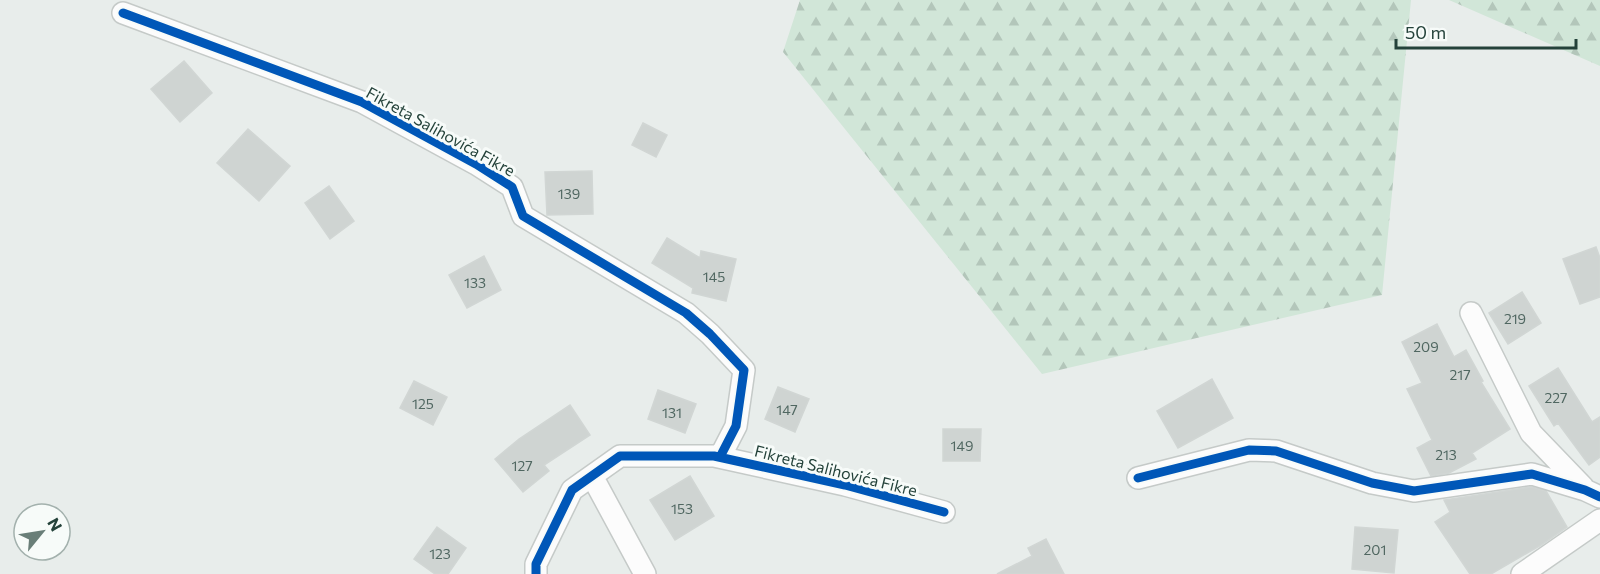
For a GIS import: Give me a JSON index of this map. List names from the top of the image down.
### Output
{
  "streets": {
    "street": ["Fikreta Salihovića Fikre"]
  },
  "house_numbers": [
    "139",
    "145",
    "133",
    "219",
    "209",
    "217",
    "227",
    "125",
    "147",
    "131",
    "149",
    "213",
    "127",
    "153",
    "201",
    "123"
  ],
  "scale_bar": "50 m",
  "north": "top right"
}
